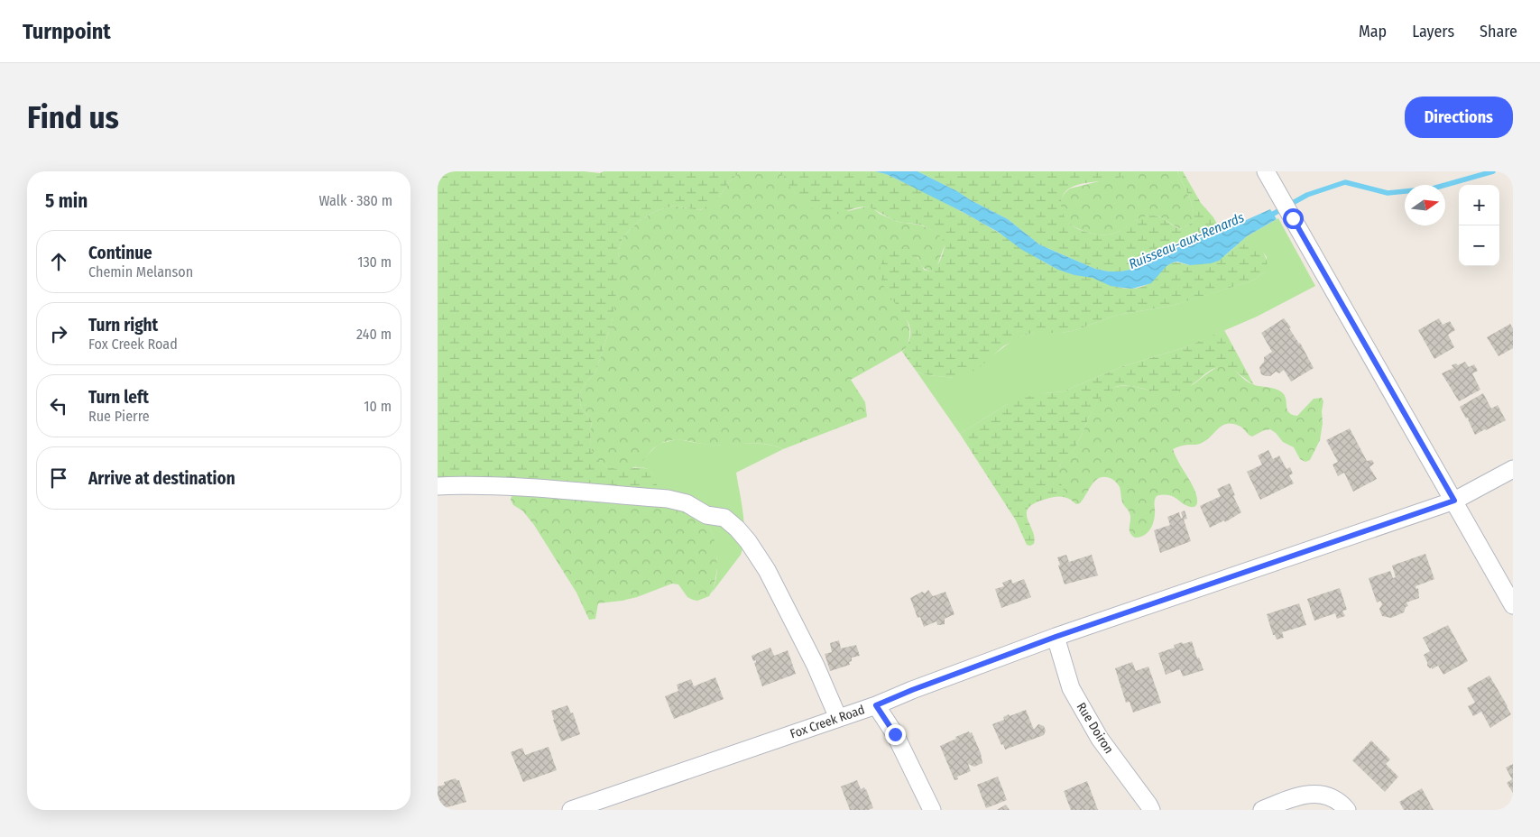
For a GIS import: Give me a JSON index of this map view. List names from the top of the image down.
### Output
{
  "streets": {
    "street": ["Fox Creek Road", "Rue Doiron"]
  },
  "crossings": [
    ["Fox Creek Road", "Rue Doiron"]
  ],
  "water": ["Ruisseau-aux-Renards"],
  "north": "right",
  "page": {
    "header": "Turnpoint",
    "nav": ["Map", "Layers", "Share"],
    "buttons": "Directions",
    "title": "Find us",
    "heading": ["5 min", "Walk · 380 m"],
    "map_buttons": ["+", "−"],
    "list": [
      ["Continue", "Chemin Melanson", "130 m"],
      ["Turn right", "Fox Creek Road", "240 m"],
      ["Turn left", "Rue Pierre", "10 m"],
      "Arrive at destination"
    ]
  }
}
